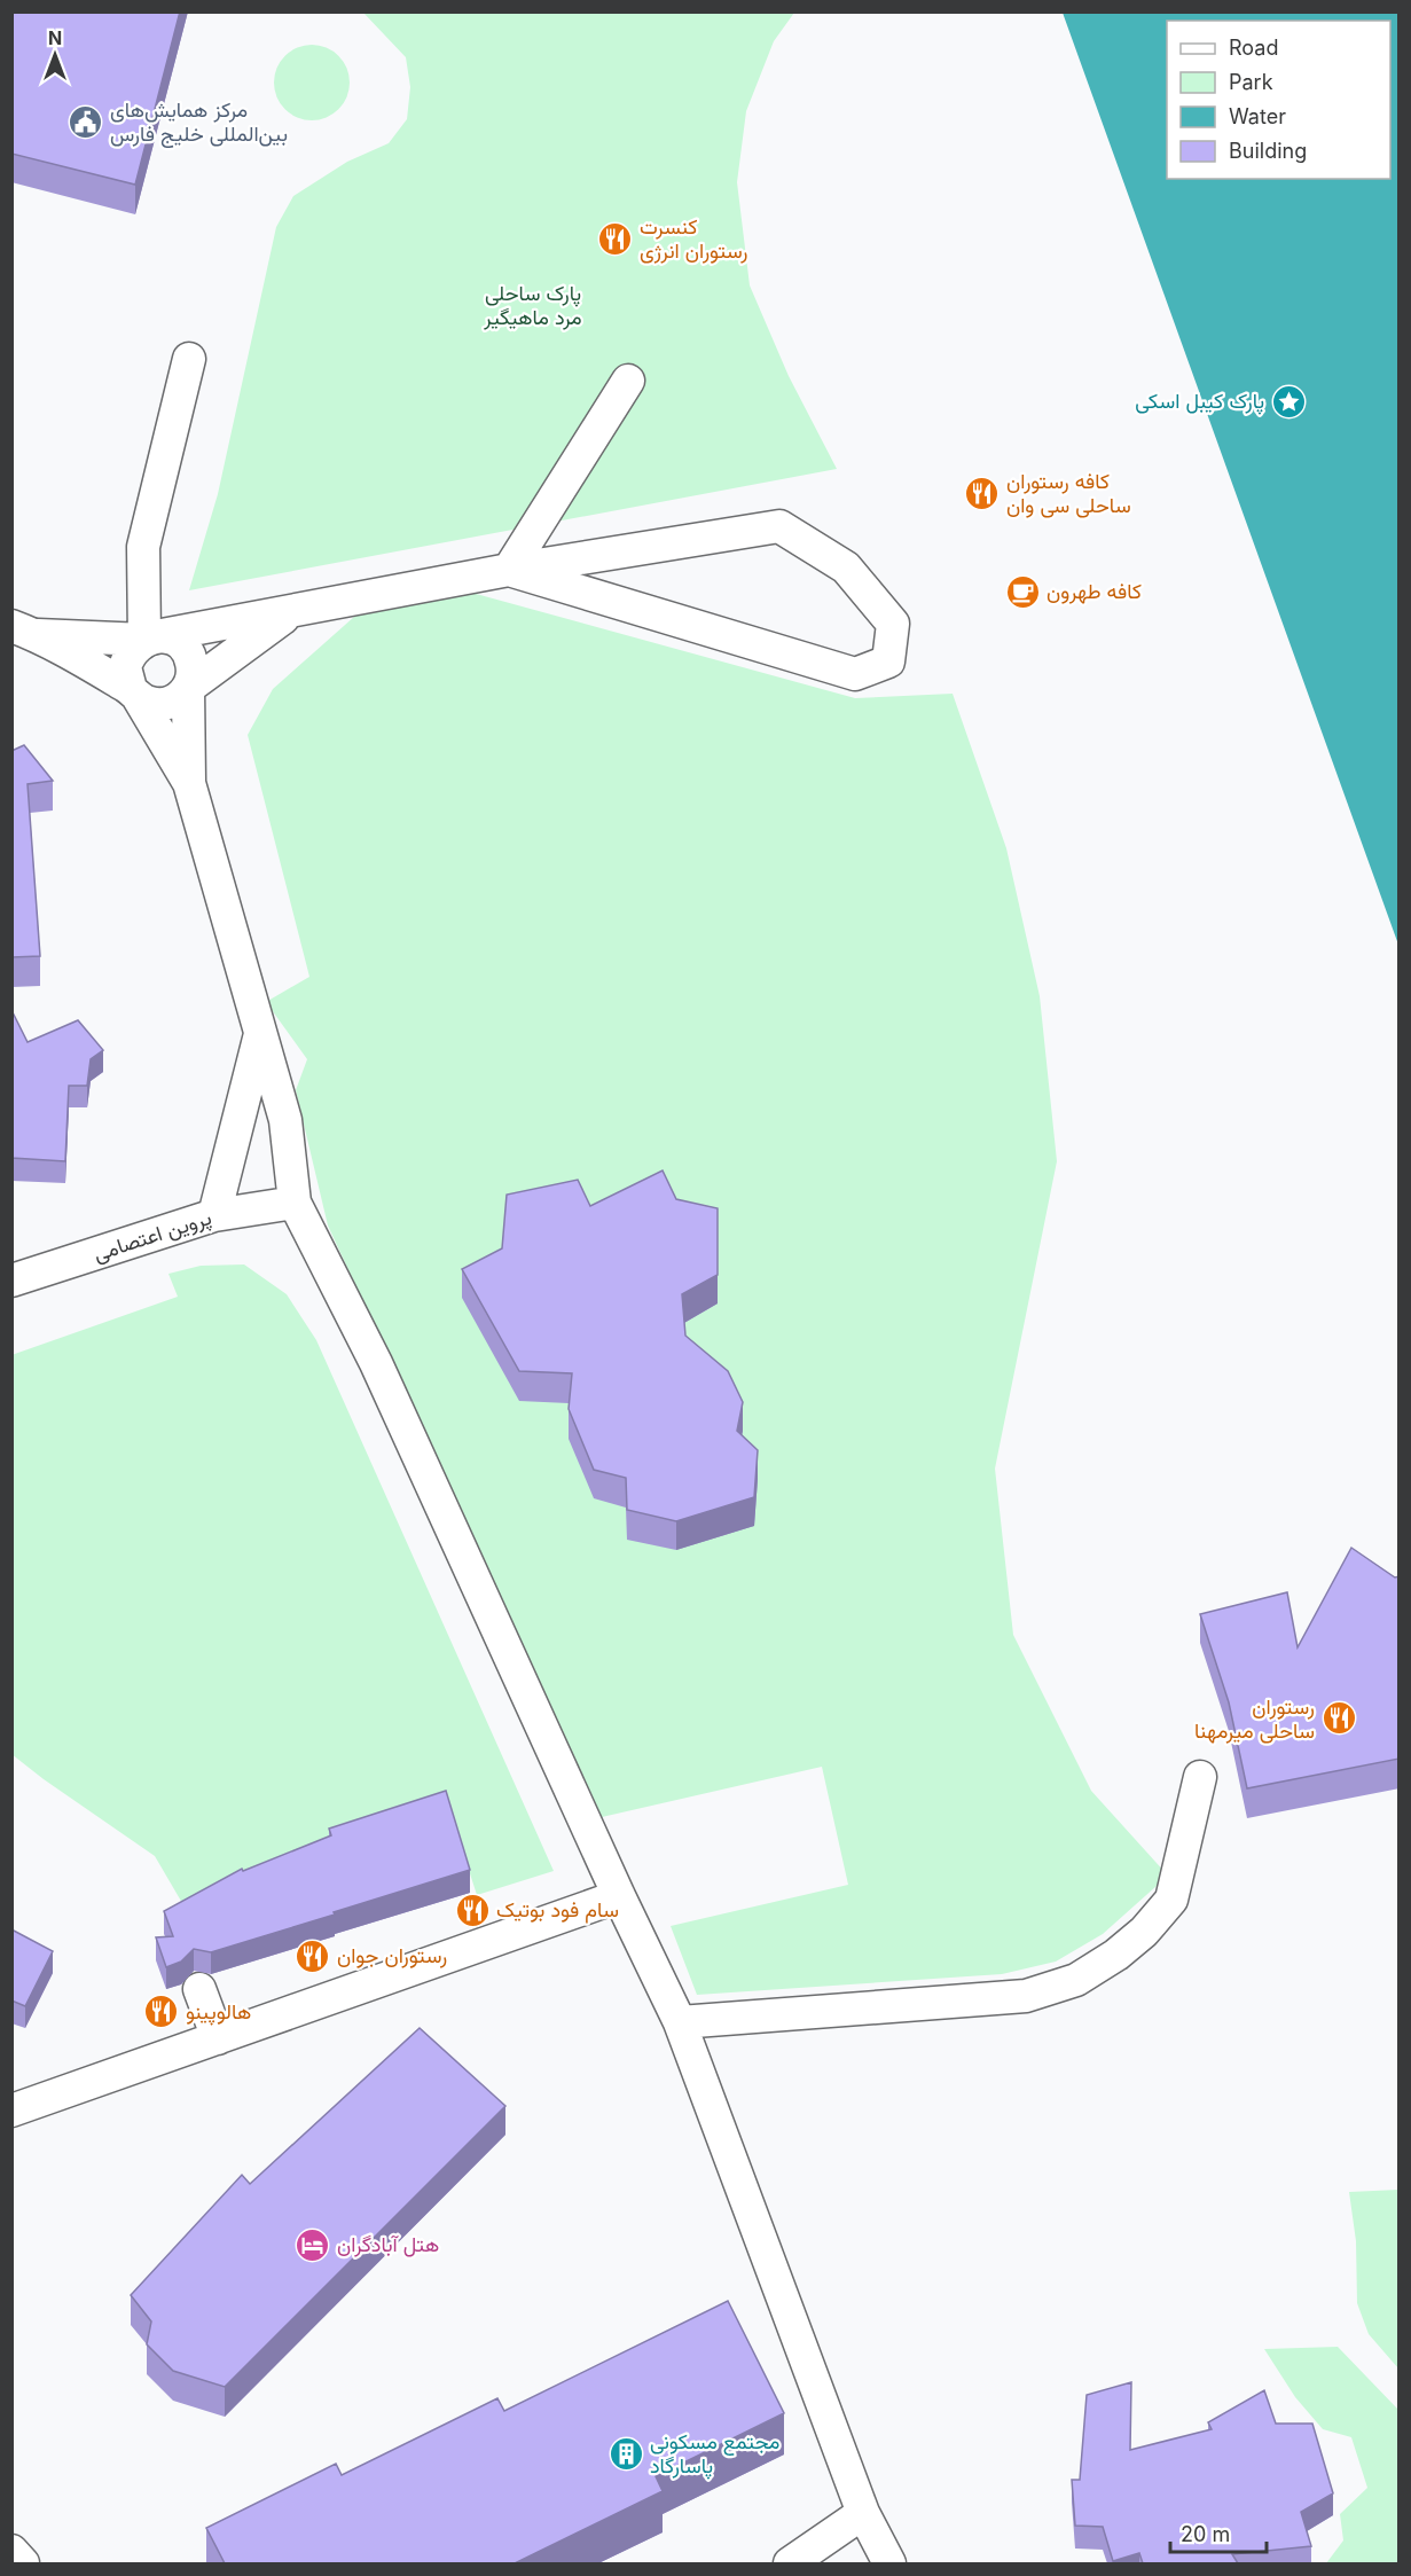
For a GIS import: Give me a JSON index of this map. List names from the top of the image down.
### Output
{
  "streets": {
    "street": ["پروین اعتصامی"]
  },
  "parks": ["پارک ساحلی مرد ماهیگیر"],
  "places": {
    "public building": ["مرکز همایش‌های بین‌المللی خلیج فارس"],
    "restaurant": [
      "کنسرت رستوران انرژی",
      "کافه رستوران ساحلی سی وان",
      "رستوران ساحلی میرمهنا",
      "سام فود بوتیک",
      "رستوران جوان",
      "هالوپینو"
    ],
    "place": ["پارک کیبل اسکی"],
    "cafe": ["کافه طهرون"],
    "hotel": ["هتل آبادگران"],
    "building": ["مجتمع مسکونی پاسارگاد"]
  },
  "legend": [
    "Road",
    "Park",
    "Water",
    "Building"
  ],
  "scale_bar": "20 m",
  "north": "top"
}
